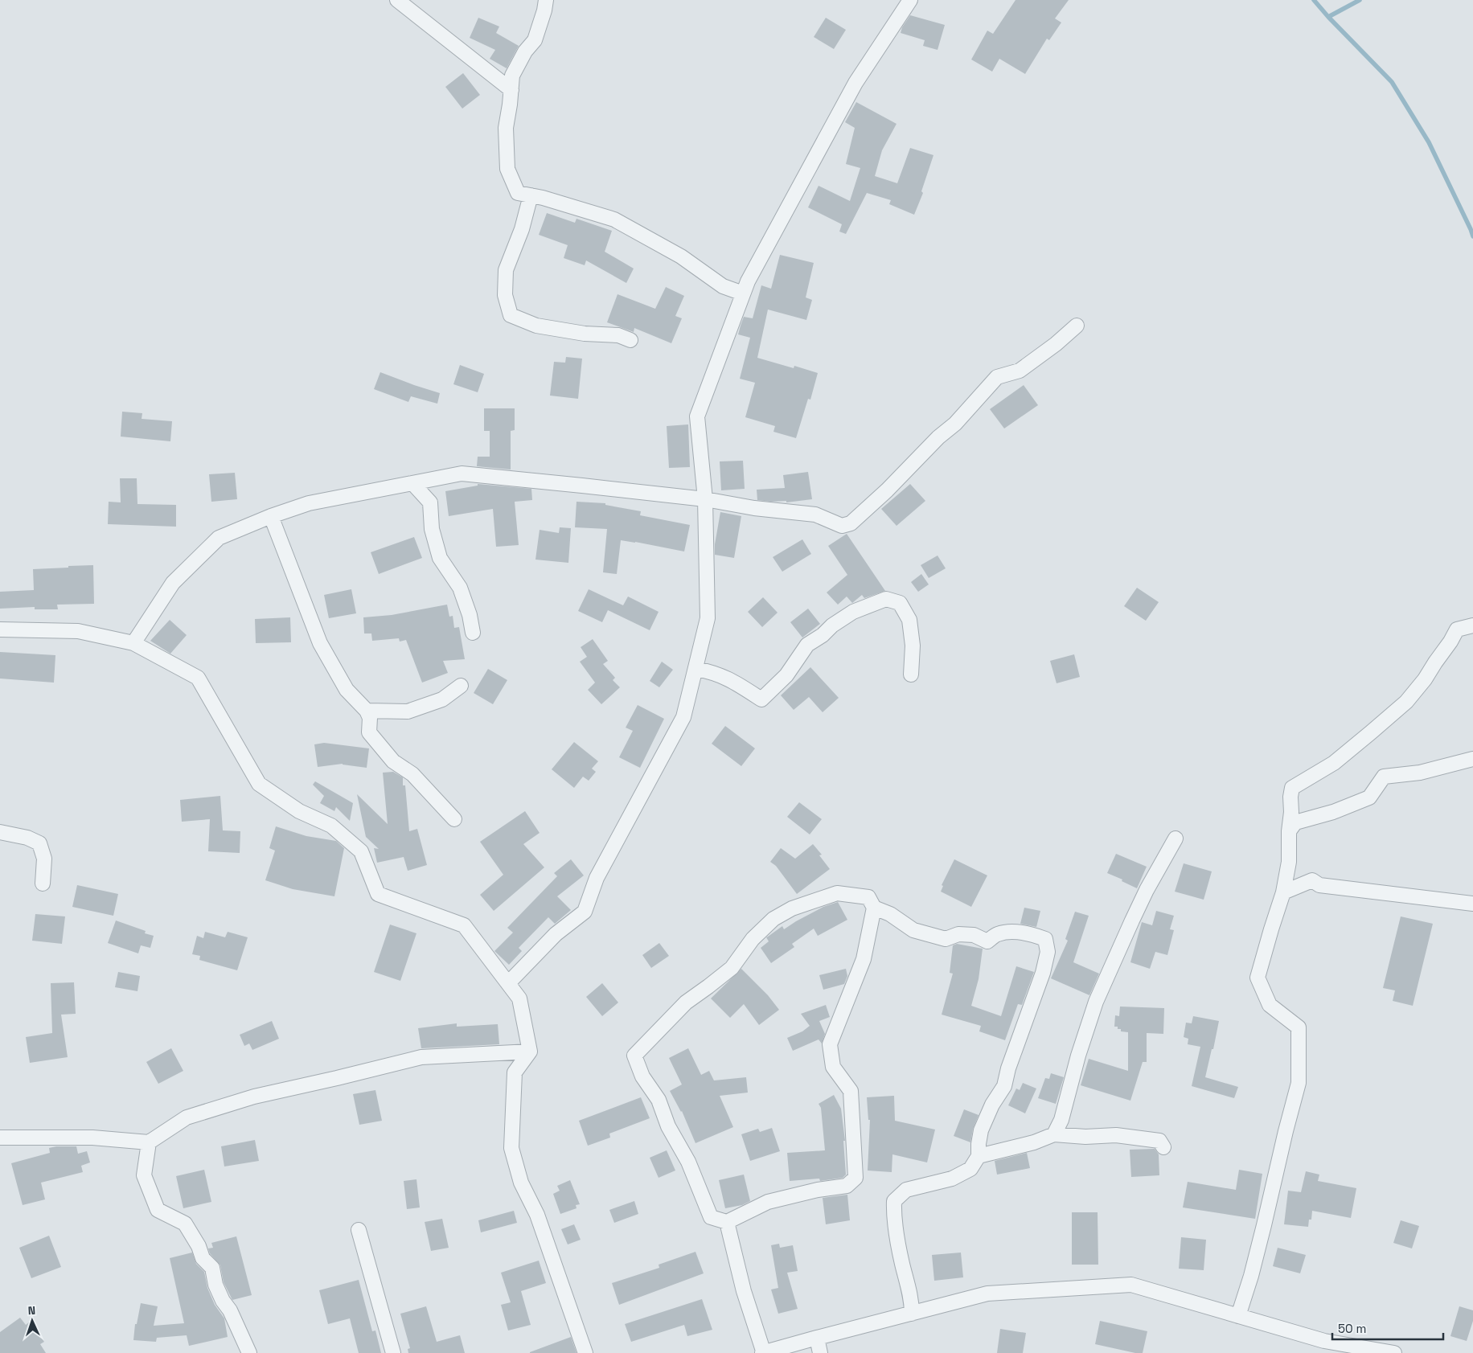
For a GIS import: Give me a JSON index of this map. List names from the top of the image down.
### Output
{
  "scale_bar": "50 m",
  "north": "top"
}
